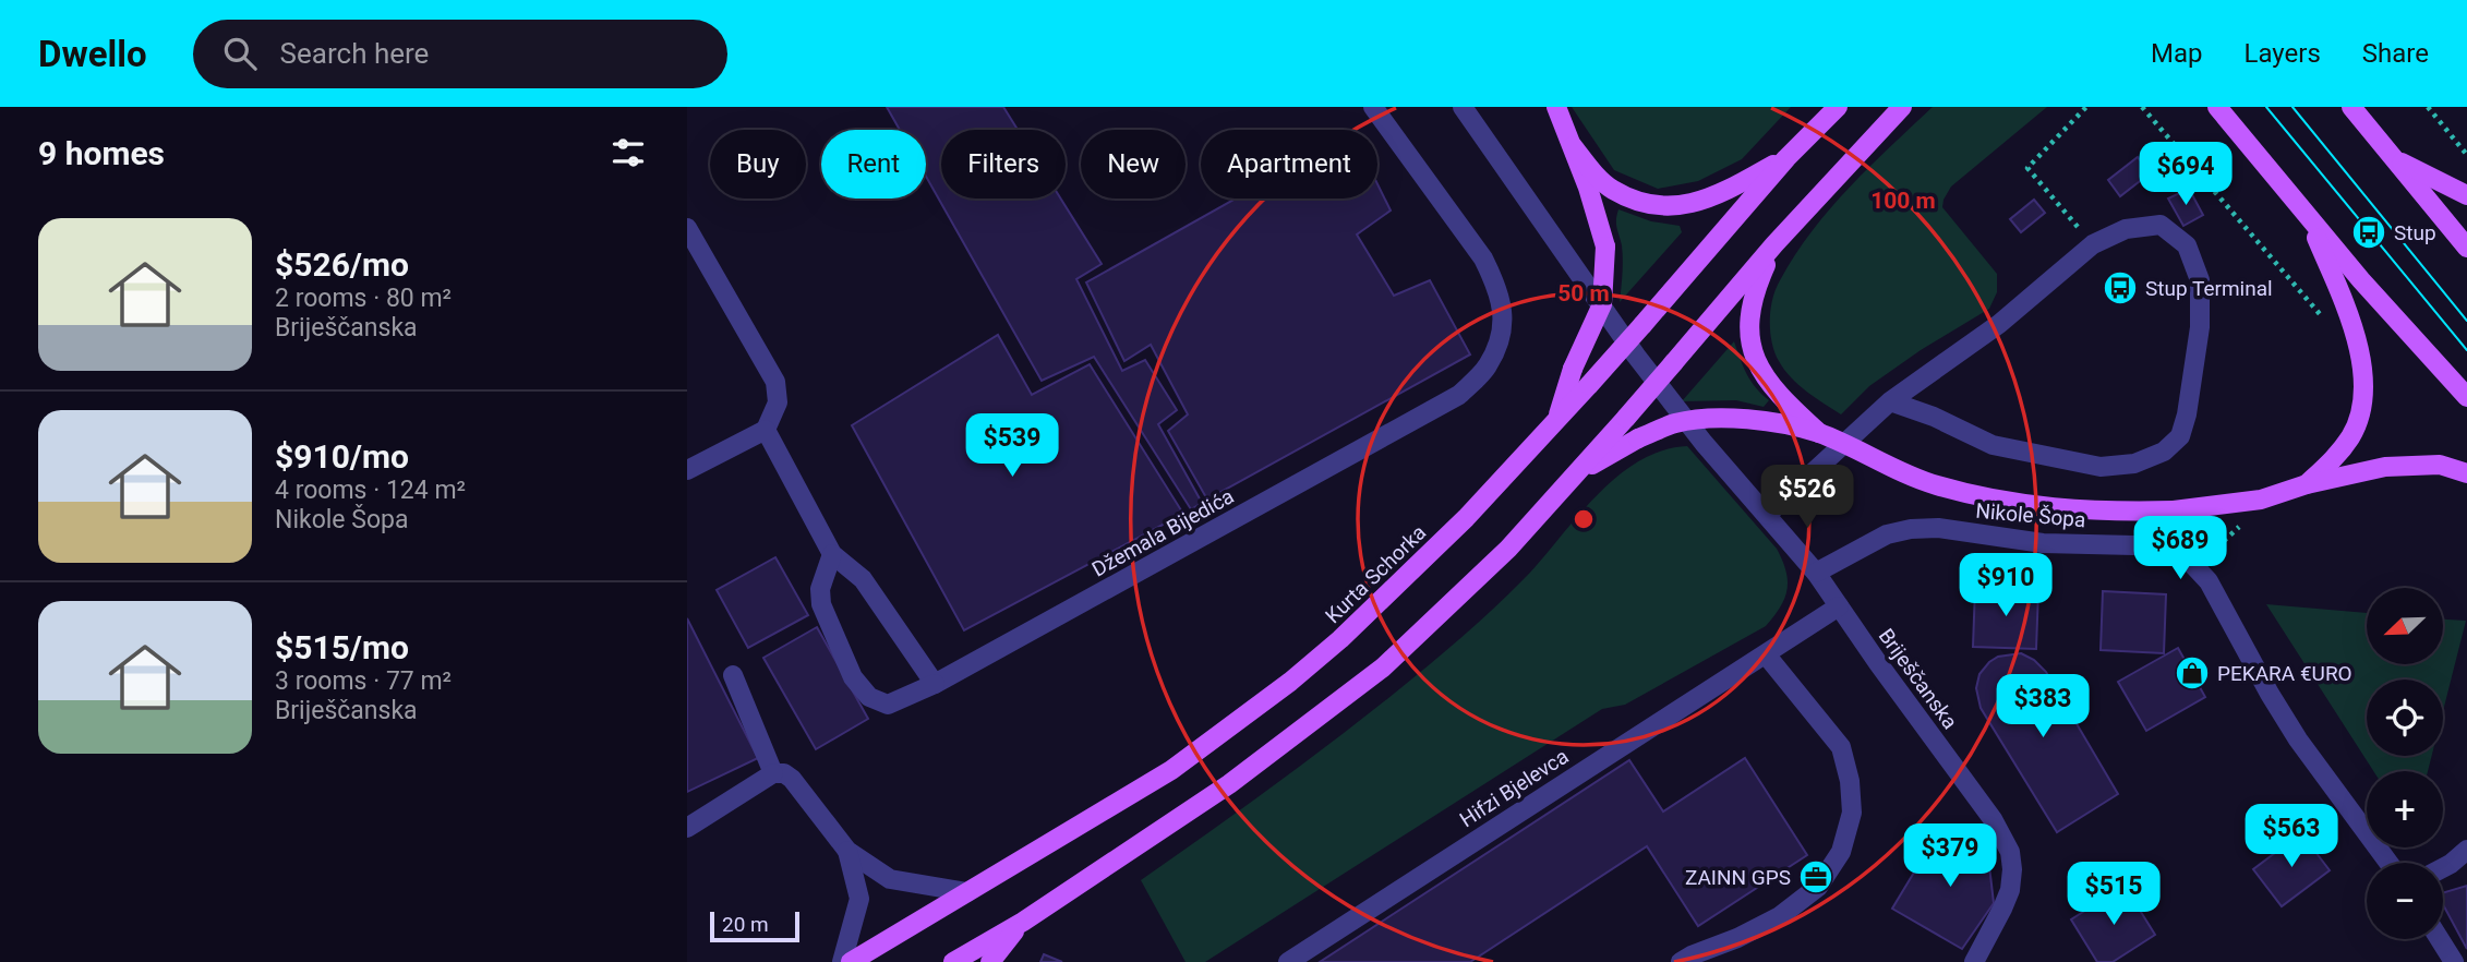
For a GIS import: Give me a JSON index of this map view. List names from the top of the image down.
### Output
{
  "streets": {
    "main road": ["Kurta Schorka"],
    "street": [
      "Nikole Šopa",
      "Džemala Bijedića",
      "Briješčanska",
      "Hifzi Bjelevca"
    ]
  },
  "crossings": [
    ["Nikole Šopa", "Briješčanska"],
    ["Briješčanska", "Hifzi Bjelevca"]
  ],
  "places": {
    "bus stop": ["Stup", "Stup Terminal"],
    "shop": ["PEKARA €URO"],
    "office": ["ZAINN GPS"]
  },
  "scale_bar": "20 m",
  "north": "bottom left",
  "page": {
    "header": "Dwello",
    "search": "Search here",
    "nav": ["Map", "Layers", "Share"],
    "heading": "9 homes",
    "chip": [
      "Buy",
      "Rent",
      "Filters",
      "New",
      "Apartment"
    ],
    "price": [
      "$694",
      "$539",
      "$526",
      "$689",
      "$910",
      "$383",
      "$563",
      "$379",
      "$515"
    ],
    "list": [
      {
        "name": "$526/mo",
        "note": "2 rooms · 80 m² · Briješčanska"
      },
      {
        "name": "$910/mo",
        "note": "4 rooms · 124 m² · Nikole Šopa"
      },
      {
        "name": "$515/mo",
        "note": "3 rooms · 77 m² · Briješčanska"
      }
    ],
    "map_buttons": ["+", "−"],
    "scale": "20 m"
  },
  "rings": ["100 m", "50 m"]
}
